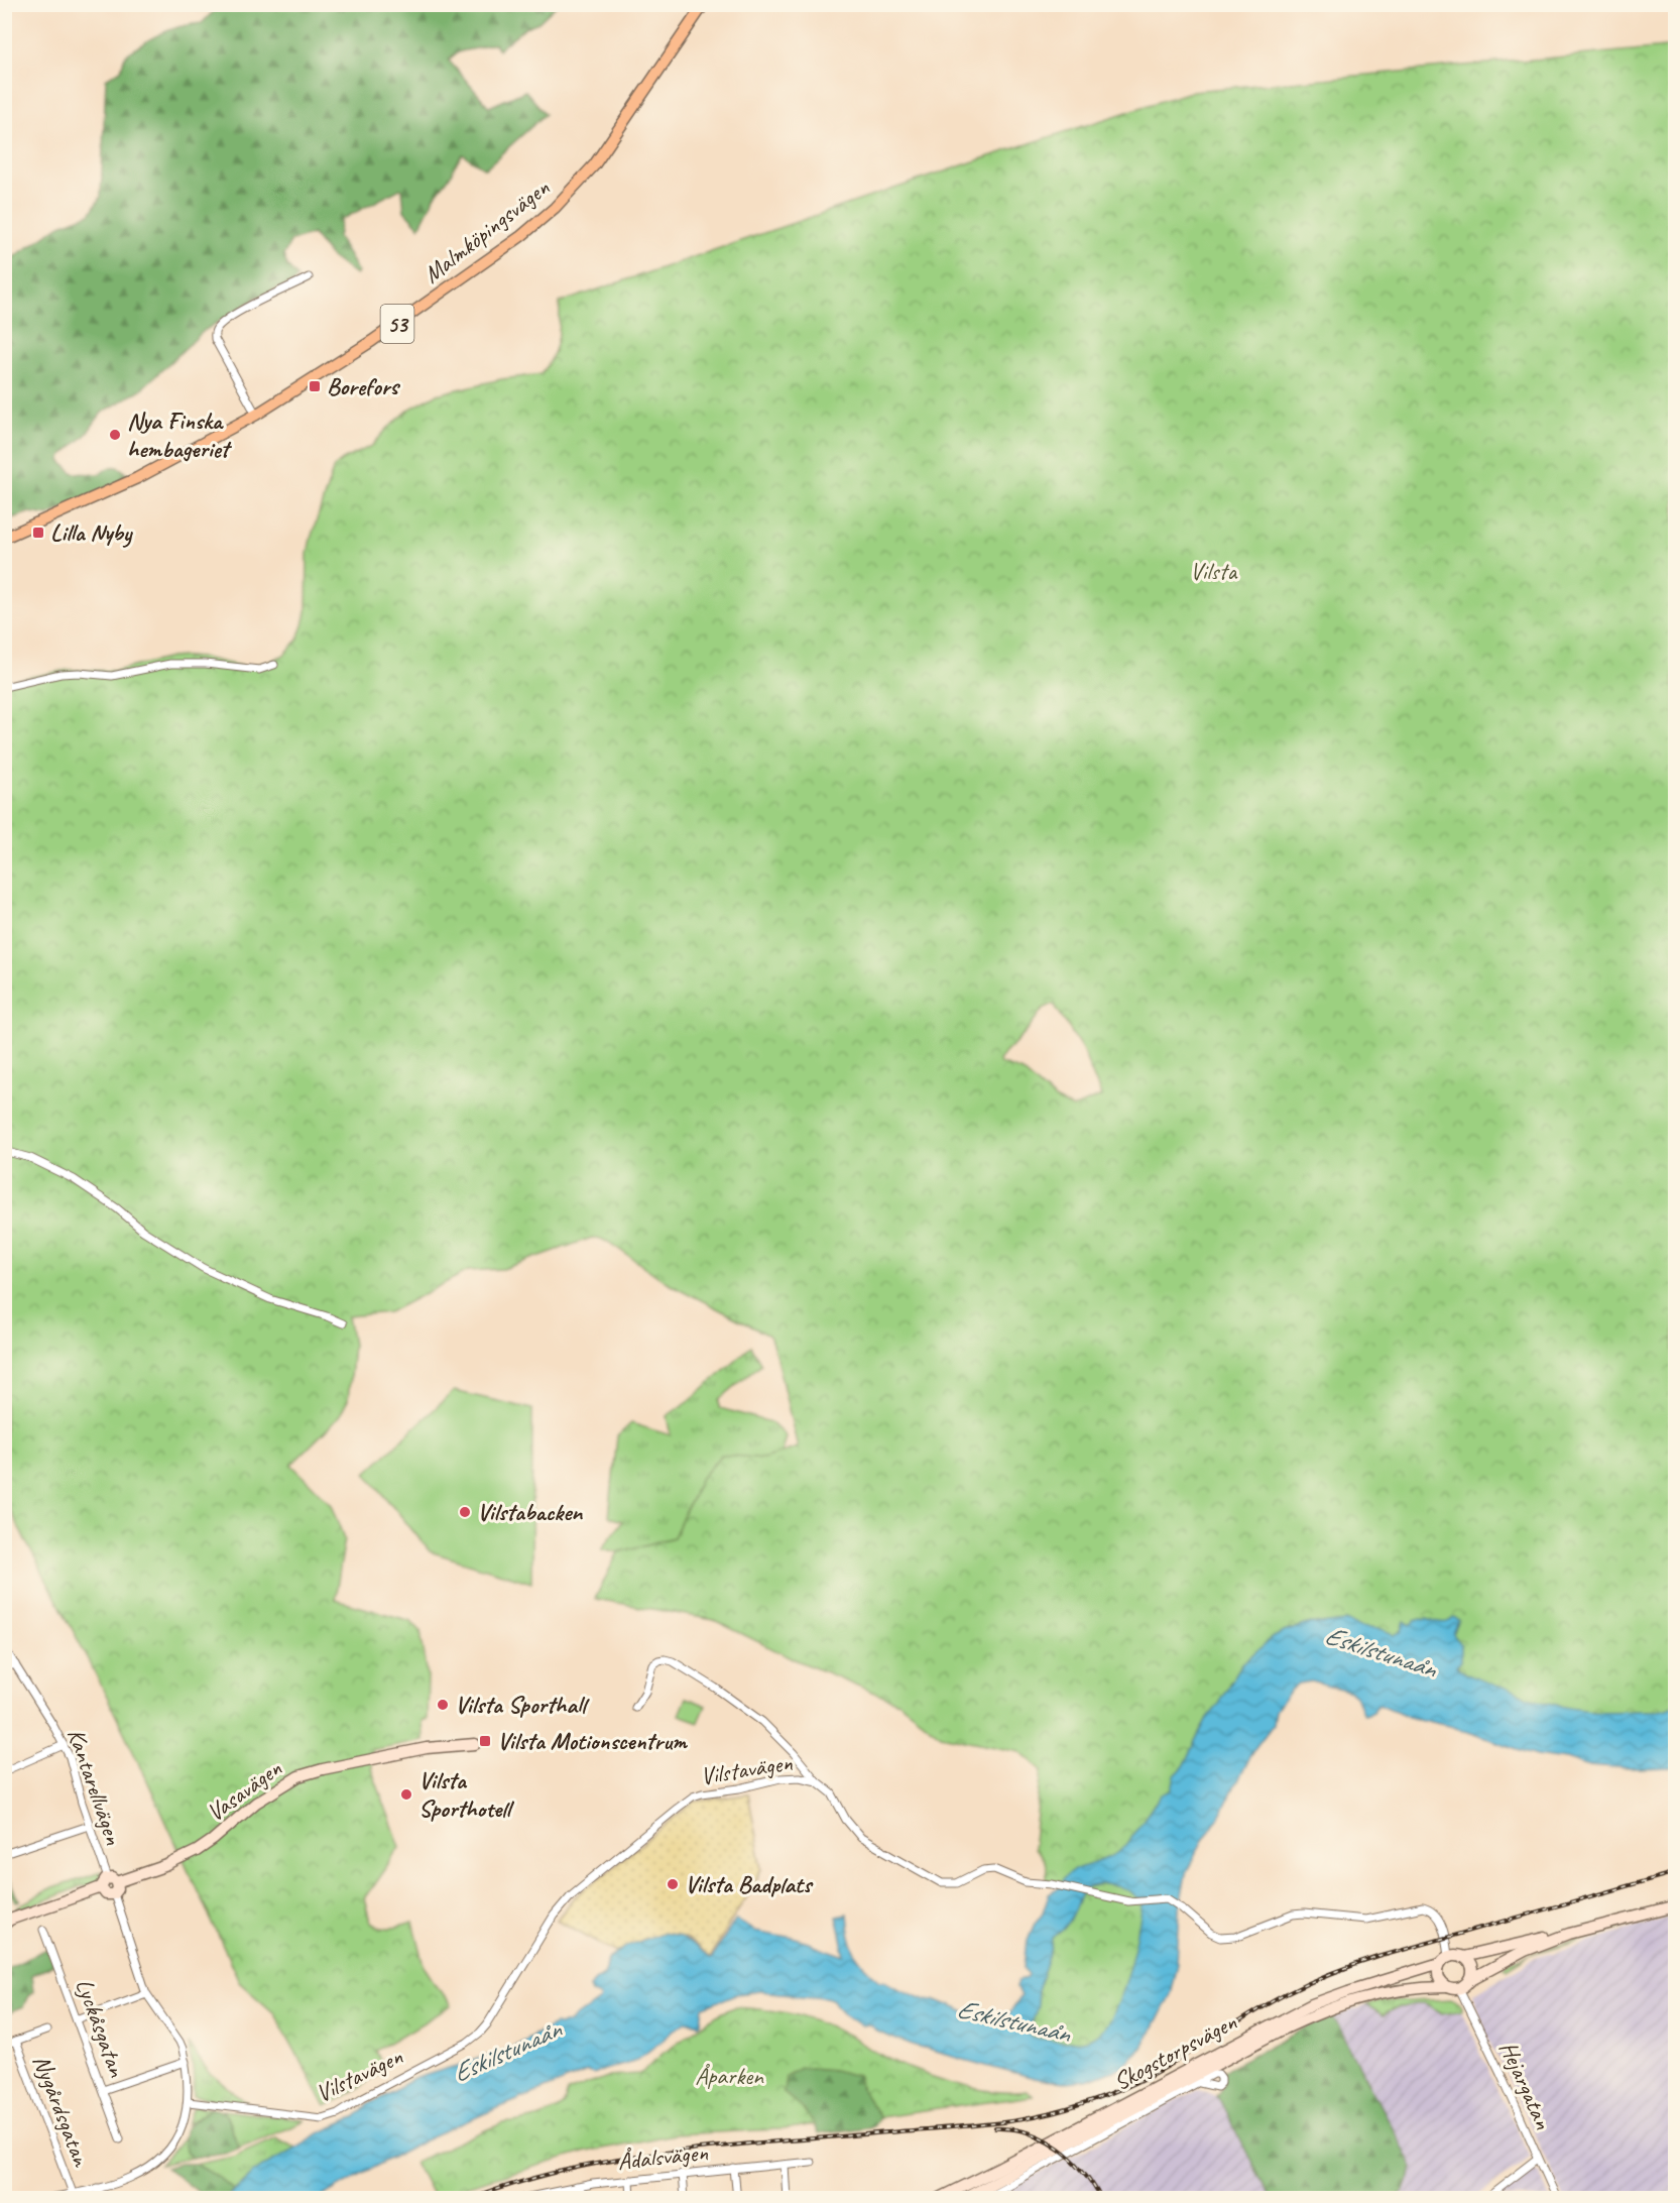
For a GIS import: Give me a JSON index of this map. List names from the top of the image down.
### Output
{
  "streets": {
    "main road": [
      "Malmköpingsvägen",
      "53",
      "Vasavägen",
      "Skogstorpsvägen"
    ],
    "street": [
      "Vilstavägen",
      "Kantarellvägen",
      "Lyckåsgatan",
      "Hejargatan",
      "Nygårdsgatan",
      "Ådalsvägen"
    ]
  },
  "crossings": [
    ["Vilstavägen", "Skogstorpsvägen"],
    ["Vilstavägen", "Hejargatan"],
    ["Kantarellvägen", "Vasavägen"],
    ["Skogstorpsvägen", "Hejargatan"]
  ],
  "water": ["Eskilstunaån"],
  "parks": ["Vilsta", "Åparken"],
  "places": {
    "transit": ["Borefors", "Lilla Nyby", "Vilsta Motionscentrum"],
    "other": [
      "Nya Finska hembageriet",
      "Vilstabacken",
      "Vilsta Sporthall",
      "Vilsta Sporthotell",
      "Vilsta Badplats"
    ]
  }
}
